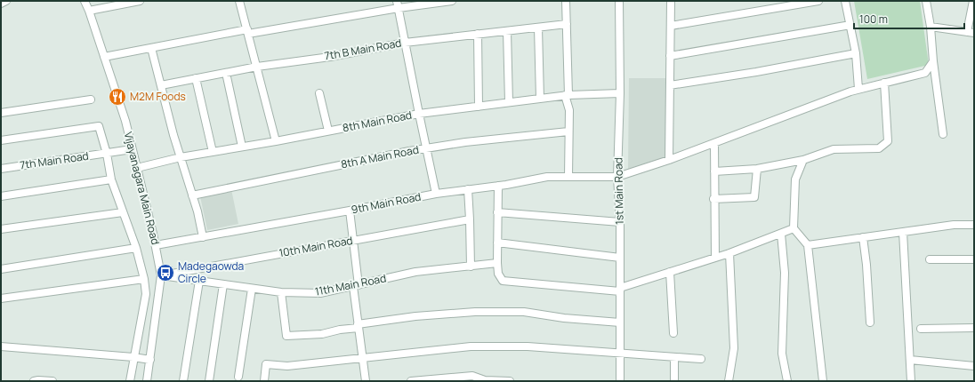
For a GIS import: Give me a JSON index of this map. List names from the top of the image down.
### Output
{
  "streets": {
    "street": [
      "7th B Main Road",
      "8th Main Road",
      "8th A Main Road",
      "7th Main Road",
      "Vijayanagara Main Road",
      "1st Main Road",
      "9th Main Road",
      "10th Main Road",
      "11th Main Road"
    ]
  },
  "crossings": [
    ["8th Main Road", "Vijayanagara Main Road"],
    ["8th Main Road", "1st Main Road"],
    ["7th Main Road", "Vijayanagara Main Road"],
    ["Vijayanagara Main Road", "9th Main Road"],
    ["Vijayanagara Main Road", "10th Main Road"],
    ["Vijayanagara Main Road", "11th Main Road"],
    ["1st Main Road", "9th Main Road"],
    ["10th Main Road", "11th Main Road"]
  ],
  "places": {
    "restaurant": ["M2M Foods"],
    "bus stop": ["Madegaowda Circle"]
  },
  "scale_bar": "100 m"
}
